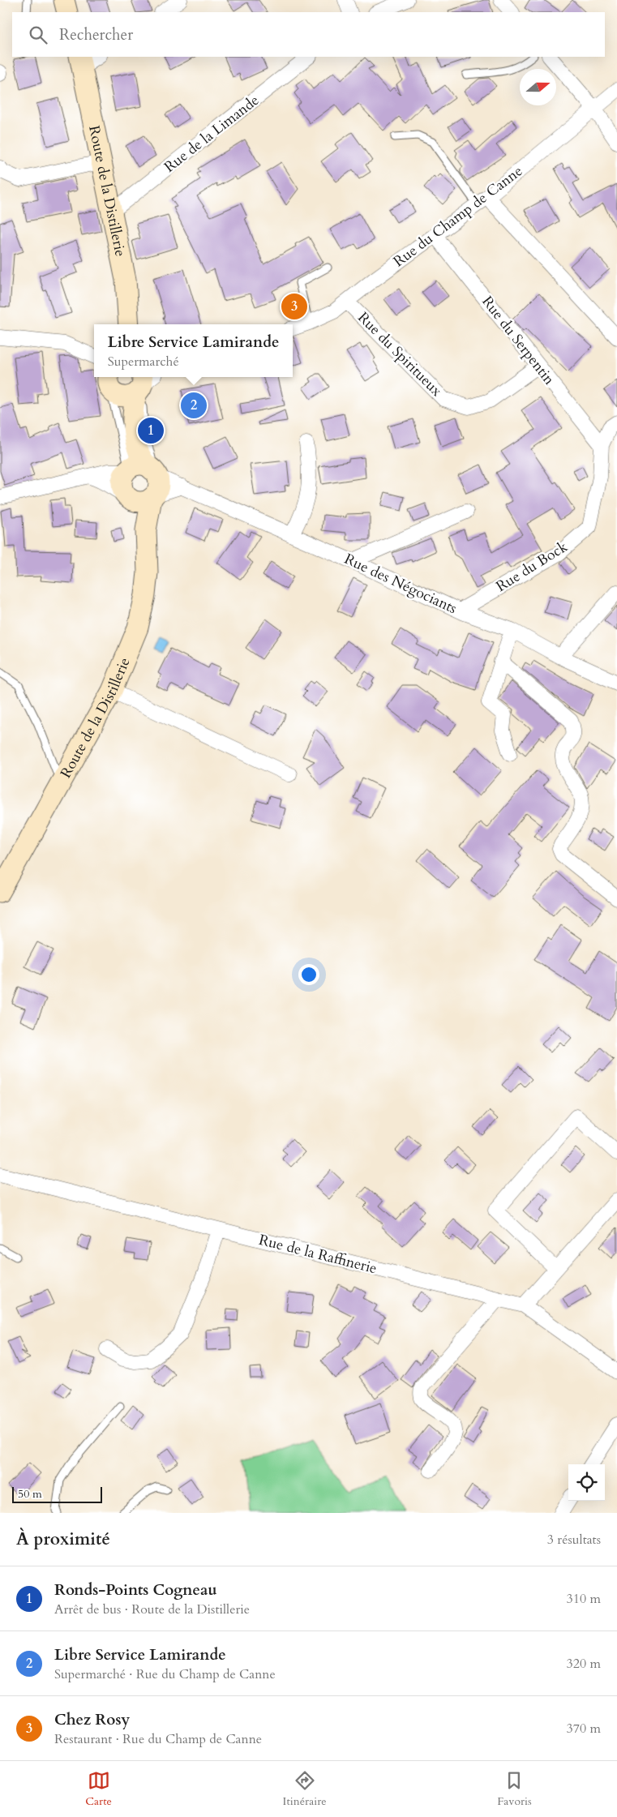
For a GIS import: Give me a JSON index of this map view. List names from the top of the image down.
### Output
{
  "streets": {
    "street": [
      "Rue de la Limande",
      "Route de la Distillerie",
      "Rue du Champ de Canne",
      "Rue du Serpentin",
      "Rue du Spiritueux",
      "Rue du Bock",
      "Rue des Négociants",
      "Rue de la Raffinerie"
    ]
  },
  "crossings": [
    ["Rue de la Limande", "Route de la Distillerie"],
    ["Route de la Distillerie", "Rue des Négociants"],
    ["Rue du Champ de Canne", "Rue du Serpentin"],
    ["Rue du Champ de Canne", "Rue du Spiritueux"],
    ["Rue du Serpentin", "Rue du Spiritueux"],
    ["Rue du Serpentin", "Rue du Bock"],
    ["Rue du Bock", "Rue des Négociants"]
  ],
  "scale_bar": "50 m",
  "north": "right",
  "page": {
    "search": "Rechercher",
    "pins": ["3", "2", "1"],
    "popup": ["Libre Service Lamirande", "Supermarché"],
    "scale": "50 m",
    "heading": ["À proximité", "3 résultats"],
    "list": [
      {
        "mark": "1",
        "name": "Ronds-Points Cogneau",
        "note": "Arrêt de bus · Route de la Distillerie",
        "value": "310 m"
      },
      {
        "mark": "2",
        "name": "Libre Service Lamirande",
        "note": "Supermarché · Rue du Champ de Canne",
        "value": "320 m"
      },
      {
        "mark": "3",
        "name": "Chez Rosy",
        "note": "Restaurant · Rue du Champ de Canne",
        "value": "370 m"
      }
    ],
    "nav": ["Carte", "Itinéraire", "Favoris"]
  }
}
